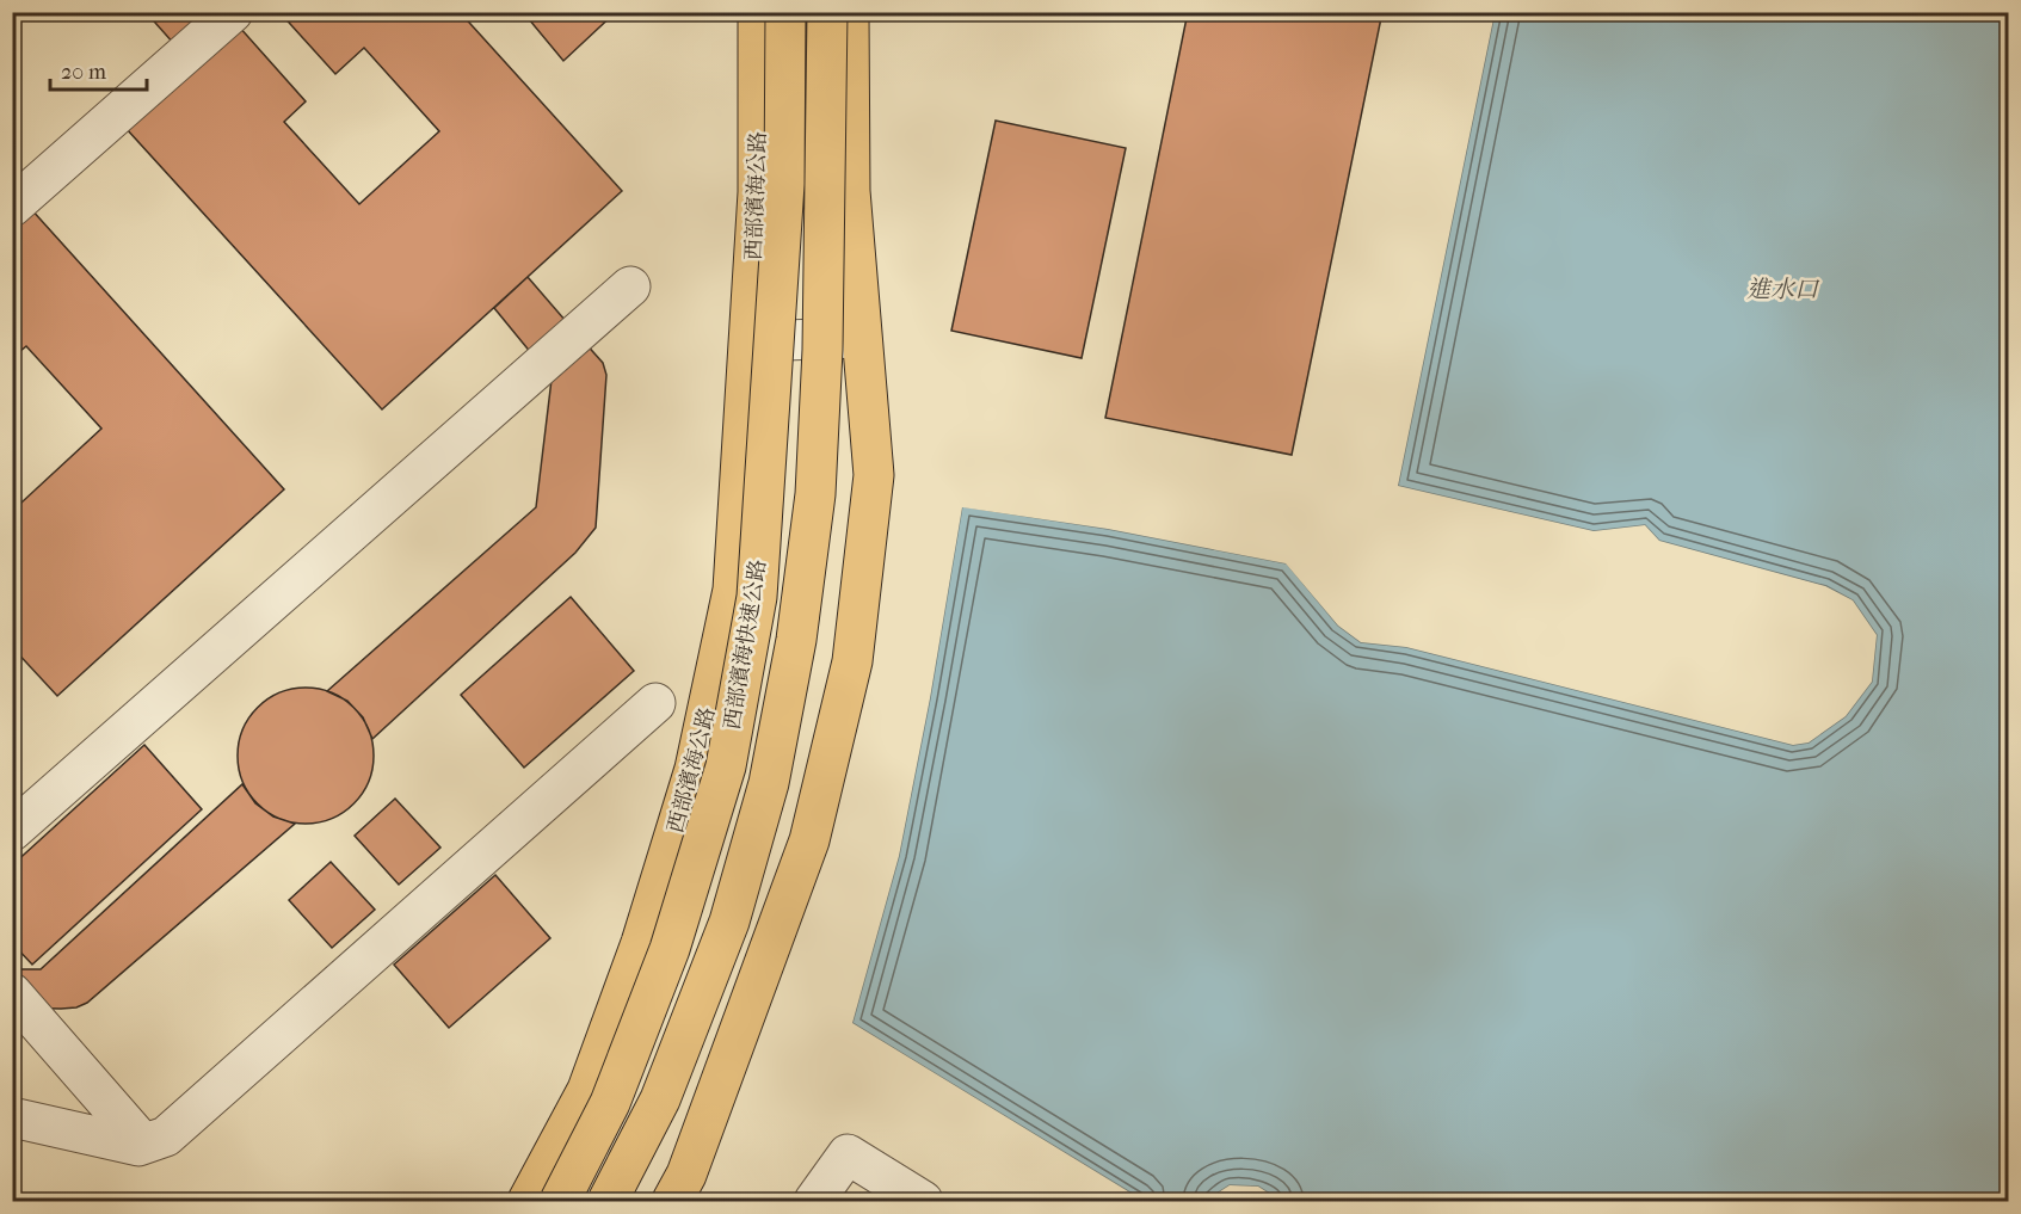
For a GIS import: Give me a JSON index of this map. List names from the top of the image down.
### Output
{
  "streets": {
    "main road": ["西部濱海公路", "西部濱海快速公路"]
  },
  "water": ["進水口"],
  "scale_bar": "20 m"
}
